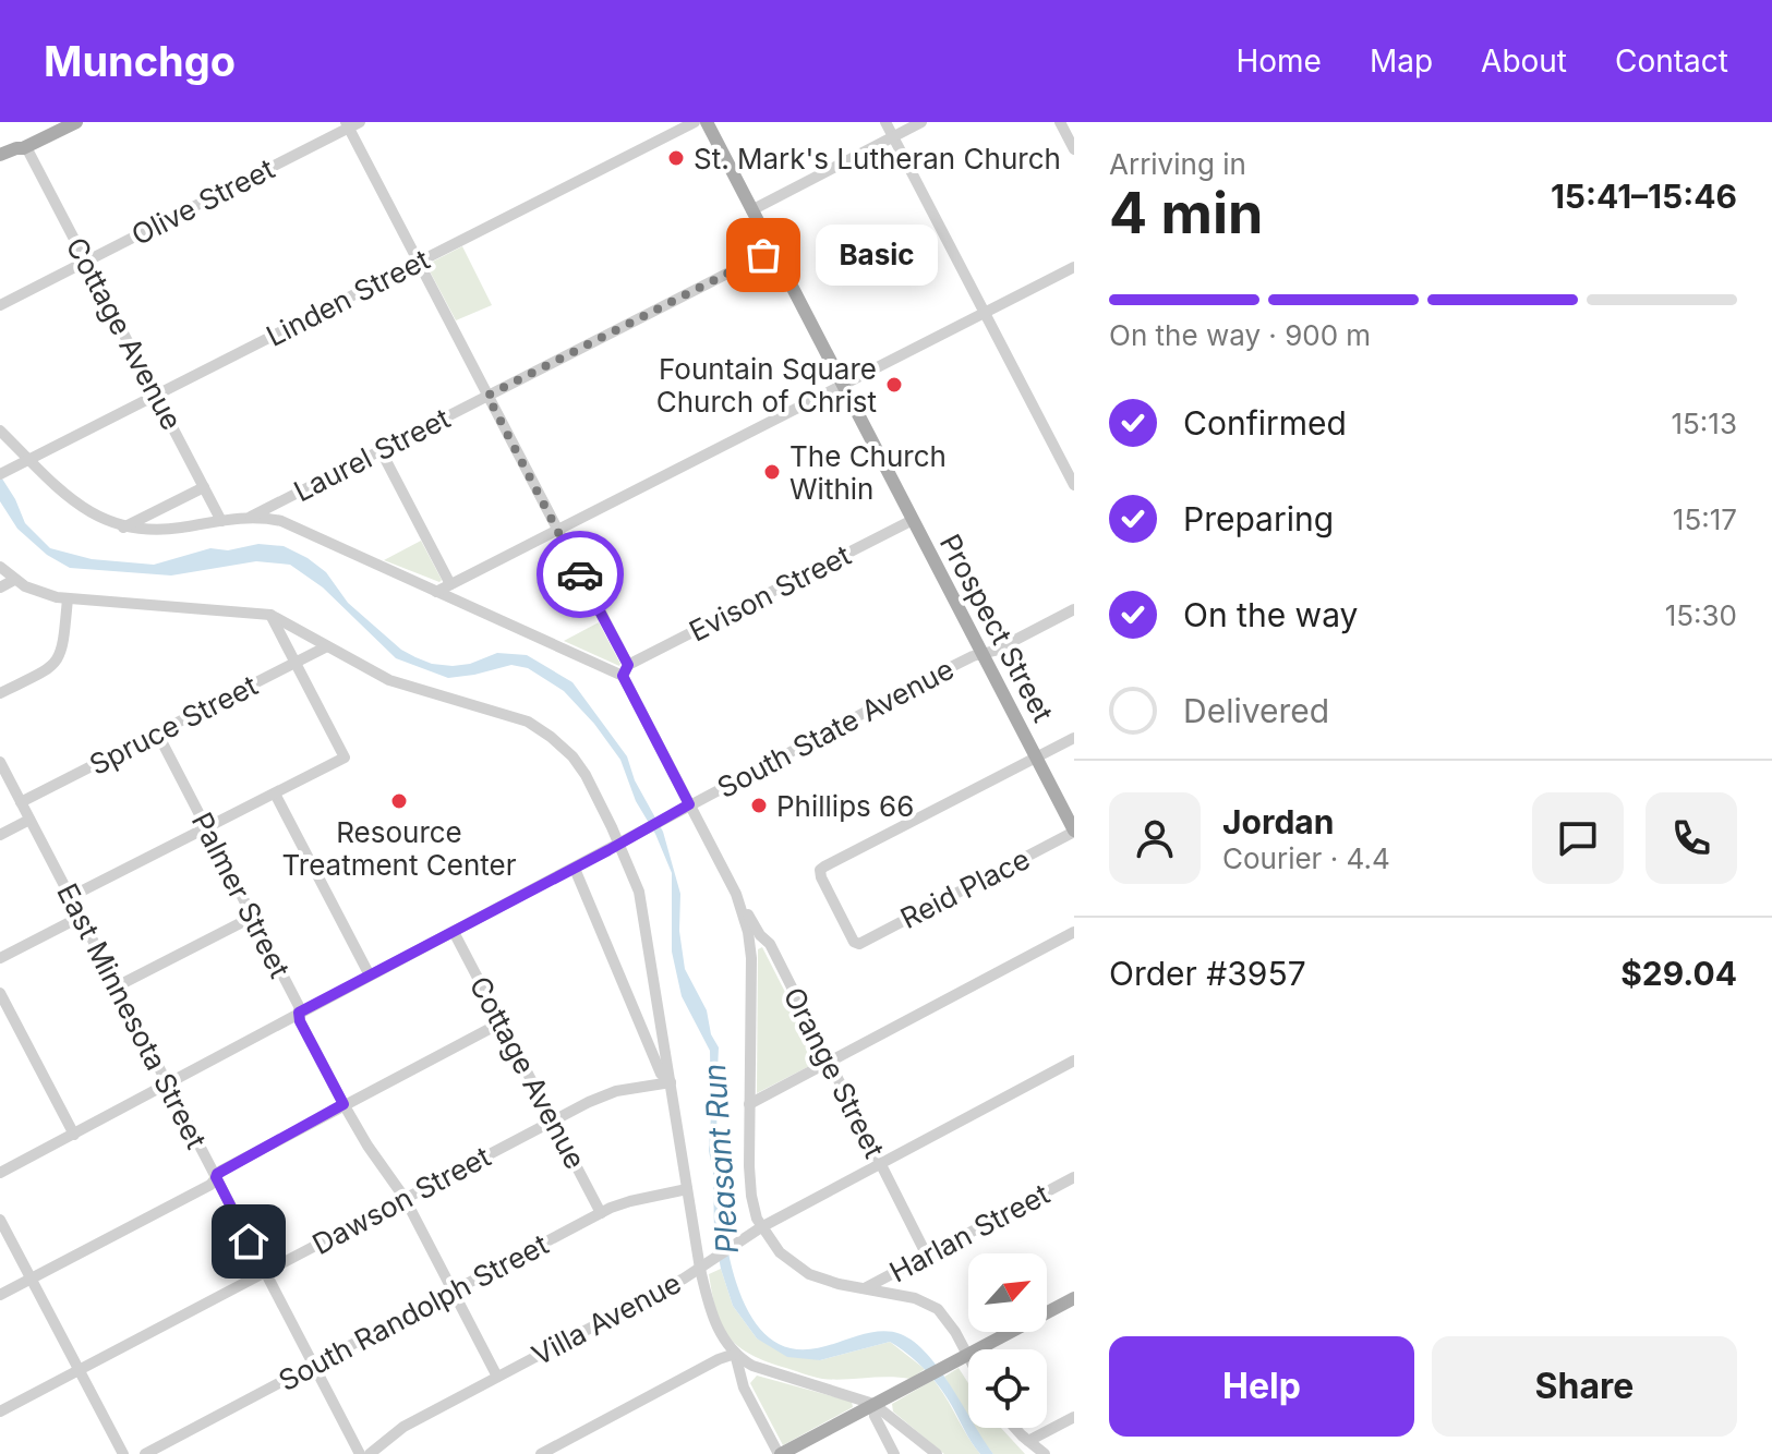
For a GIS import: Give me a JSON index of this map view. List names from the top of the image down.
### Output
{
  "streets": {
    "main road": ["Prospect Street"],
    "street": [
      "Olive Street",
      "Linden Street",
      "Cottage Avenue",
      "Laurel Street",
      "Evison Street",
      "Spruce Street",
      "South State Avenue",
      "Reid Place",
      "Palmer Street",
      "East Minnesota Street",
      "Orange Street",
      "Dawson Street",
      "Harlan Street",
      "South Randolph Street",
      "Villa Avenue"
    ]
  },
  "crossings": [
    ["Olive Street", "Cottage Avenue"],
    ["Linden Street", "Cottage Avenue"],
    ["Cottage Avenue", "South State Avenue"],
    ["Cottage Avenue", "Dawson Street"],
    ["Cottage Avenue", "South Randolph Street"],
    ["Laurel Street", "Prospect Street"],
    ["Evison Street", "Prospect Street"],
    ["Prospect Street", "South State Avenue"],
    ["Prospect Street", "Reid Place"],
    ["Spruce Street", "Palmer Street"],
    ["Spruce Street", "East Minnesota Street"],
    ["South State Avenue", "Palmer Street"],
    ["South State Avenue", "East Minnesota Street"],
    ["Palmer Street", "Dawson Street"],
    ["Palmer Street", "South Randolph Street"],
    ["Palmer Street", "Villa Avenue"],
    ["East Minnesota Street", "Dawson Street"],
    ["East Minnesota Street", "South Randolph Street"],
    ["Orange Street", "Harlan Street"],
    ["Orange Street", "Villa Avenue"]
  ],
  "water": ["Pleasant Run"],
  "places": [
    "St. Mark's Lutheran Church",
    "Basic",
    "Fountain Square Church of Christ",
    "The Church Within",
    "Resource Treatment Center",
    "Phillips 66"
  ],
  "north": "top right",
  "page": {
    "header": "Munchgo",
    "nav": [
      "Home",
      "Map",
      "About",
      "Contact"
    ],
    "heading": ["4 min", "Arriving in", "15:41–15:46"],
    "panel": [
      "Jordan",
      "Courier · 4.4",
      "Order #3957",
      "$29.04"
    ],
    "bubble": "Basic",
    "bar": "On the way · 900 m",
    "list": [
      ["Confirmed", "15:13"],
      ["Preparing", "15:17"],
      ["On the way", "15:30"],
      "Delivered"
    ],
    "buttons": ["Help", "Share"]
  }
}
